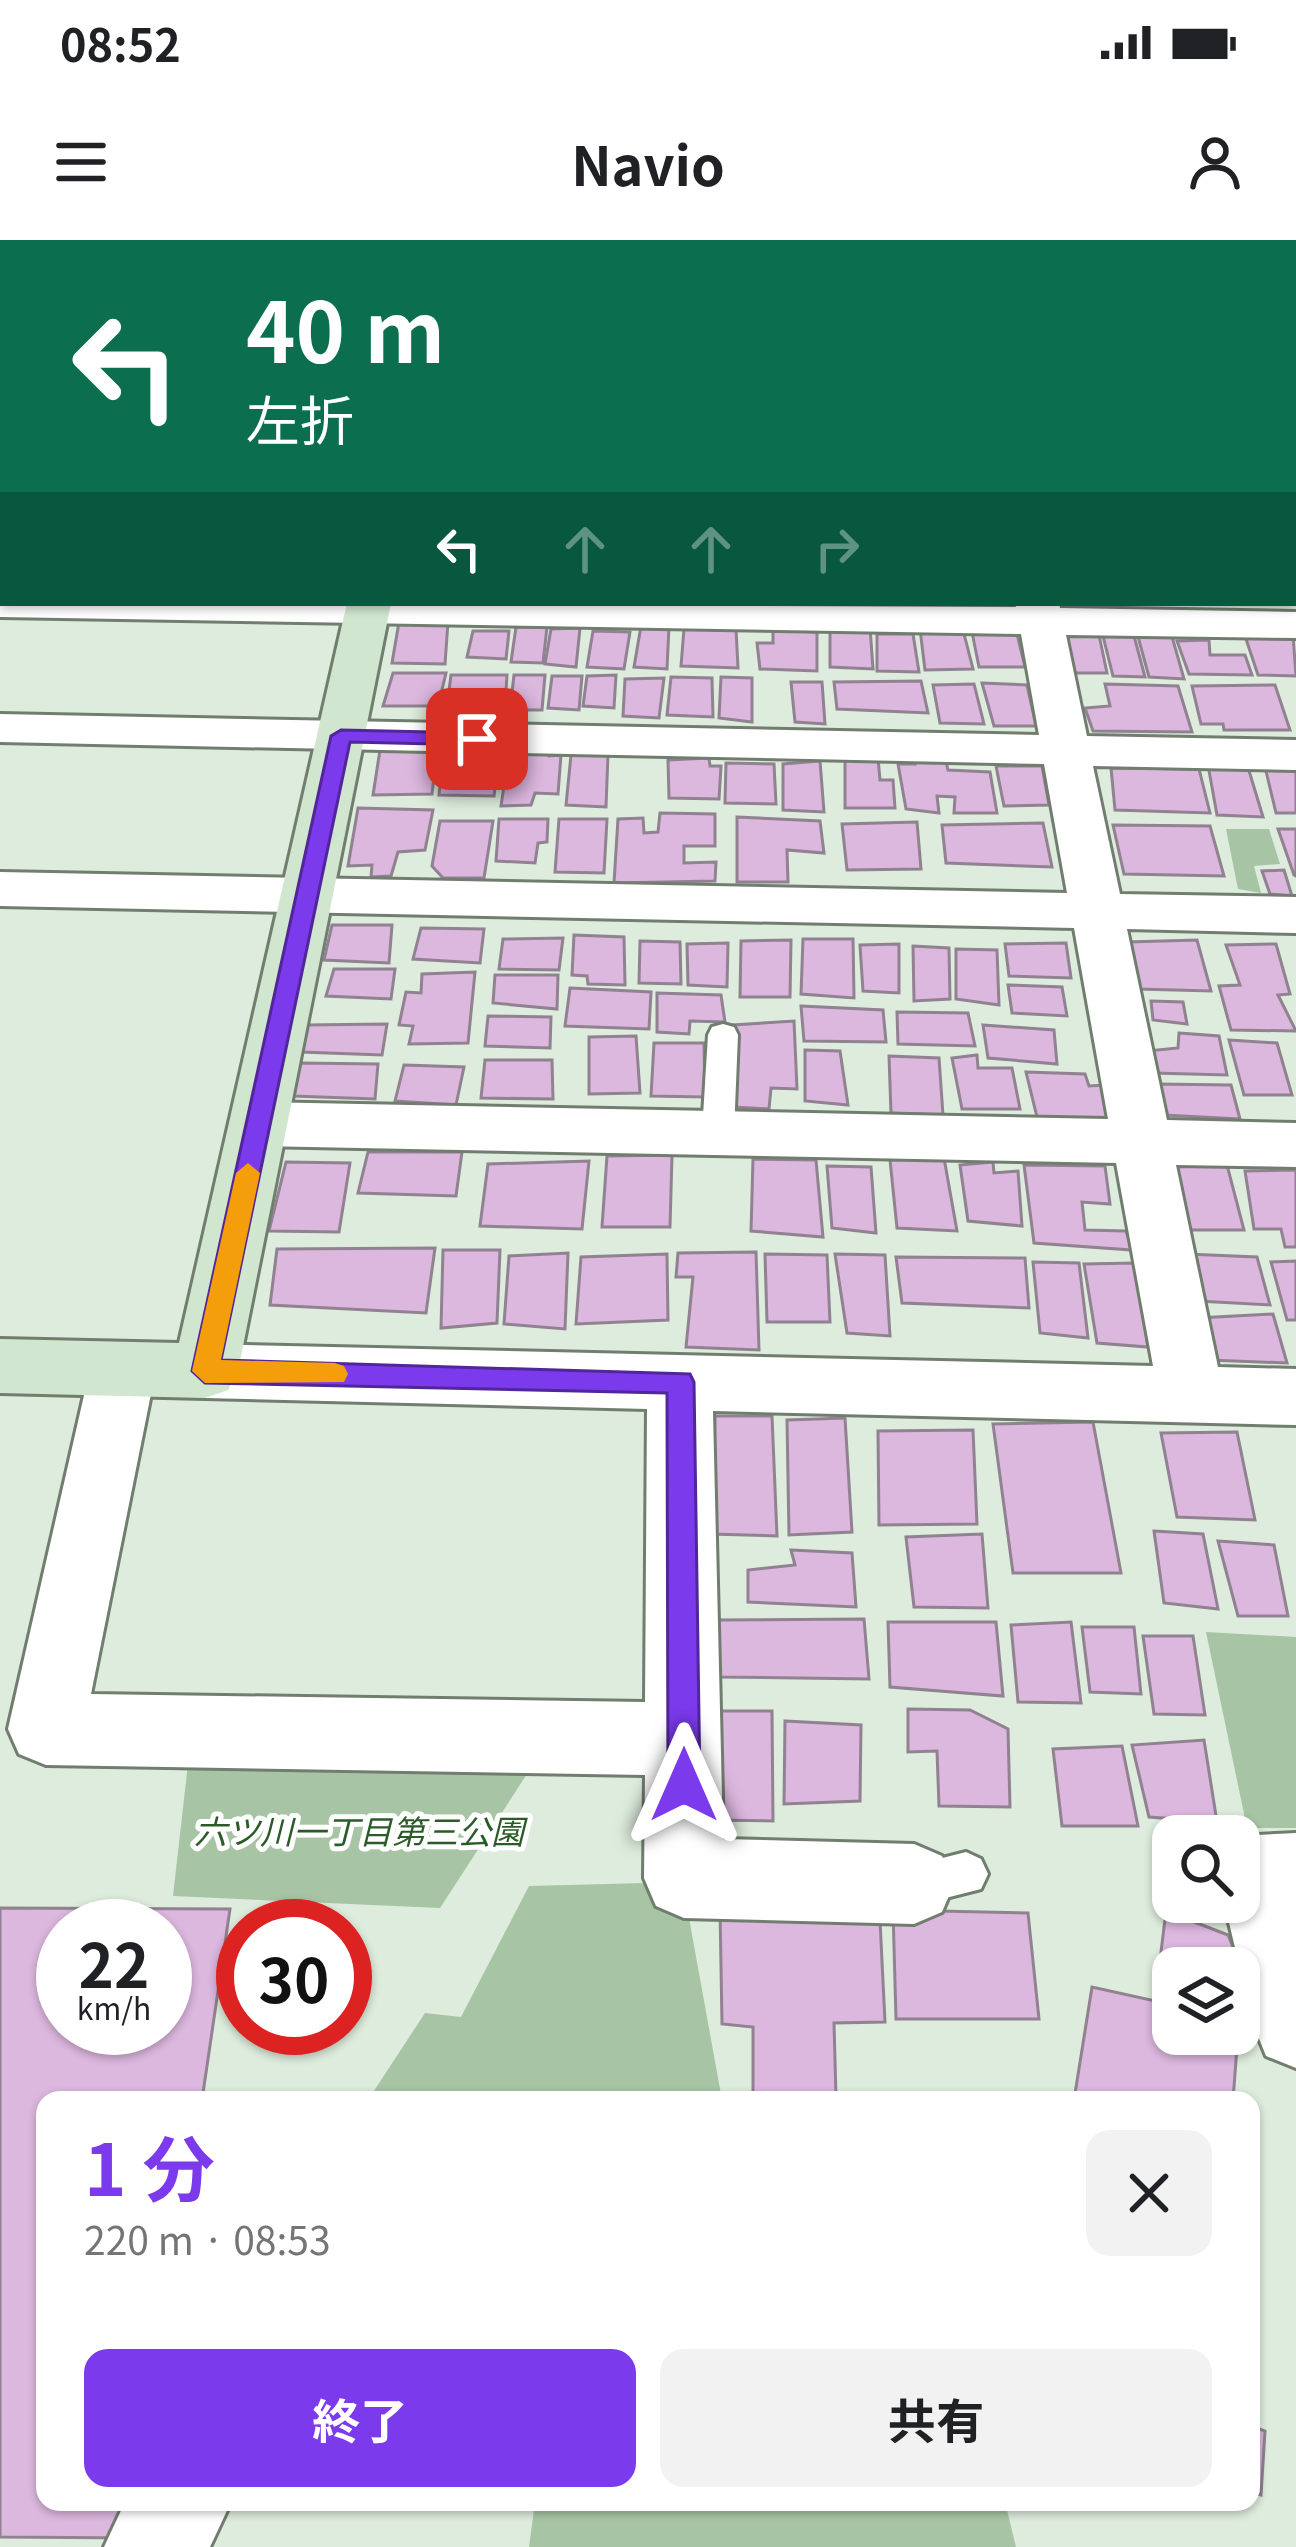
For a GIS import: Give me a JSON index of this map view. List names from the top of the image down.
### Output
{
  "parks": ["六ツ川一丁目第三公園"],
  "page": {
    "status": "08:52",
    "header": "Navio",
    "turn": ["40 m", "左折"],
    "speed": "22 km/h",
    "limit": "30",
    "heading": ["1 分", "220 m · 08:53"],
    "buttons": ["終了", "共有"]
  }
}
